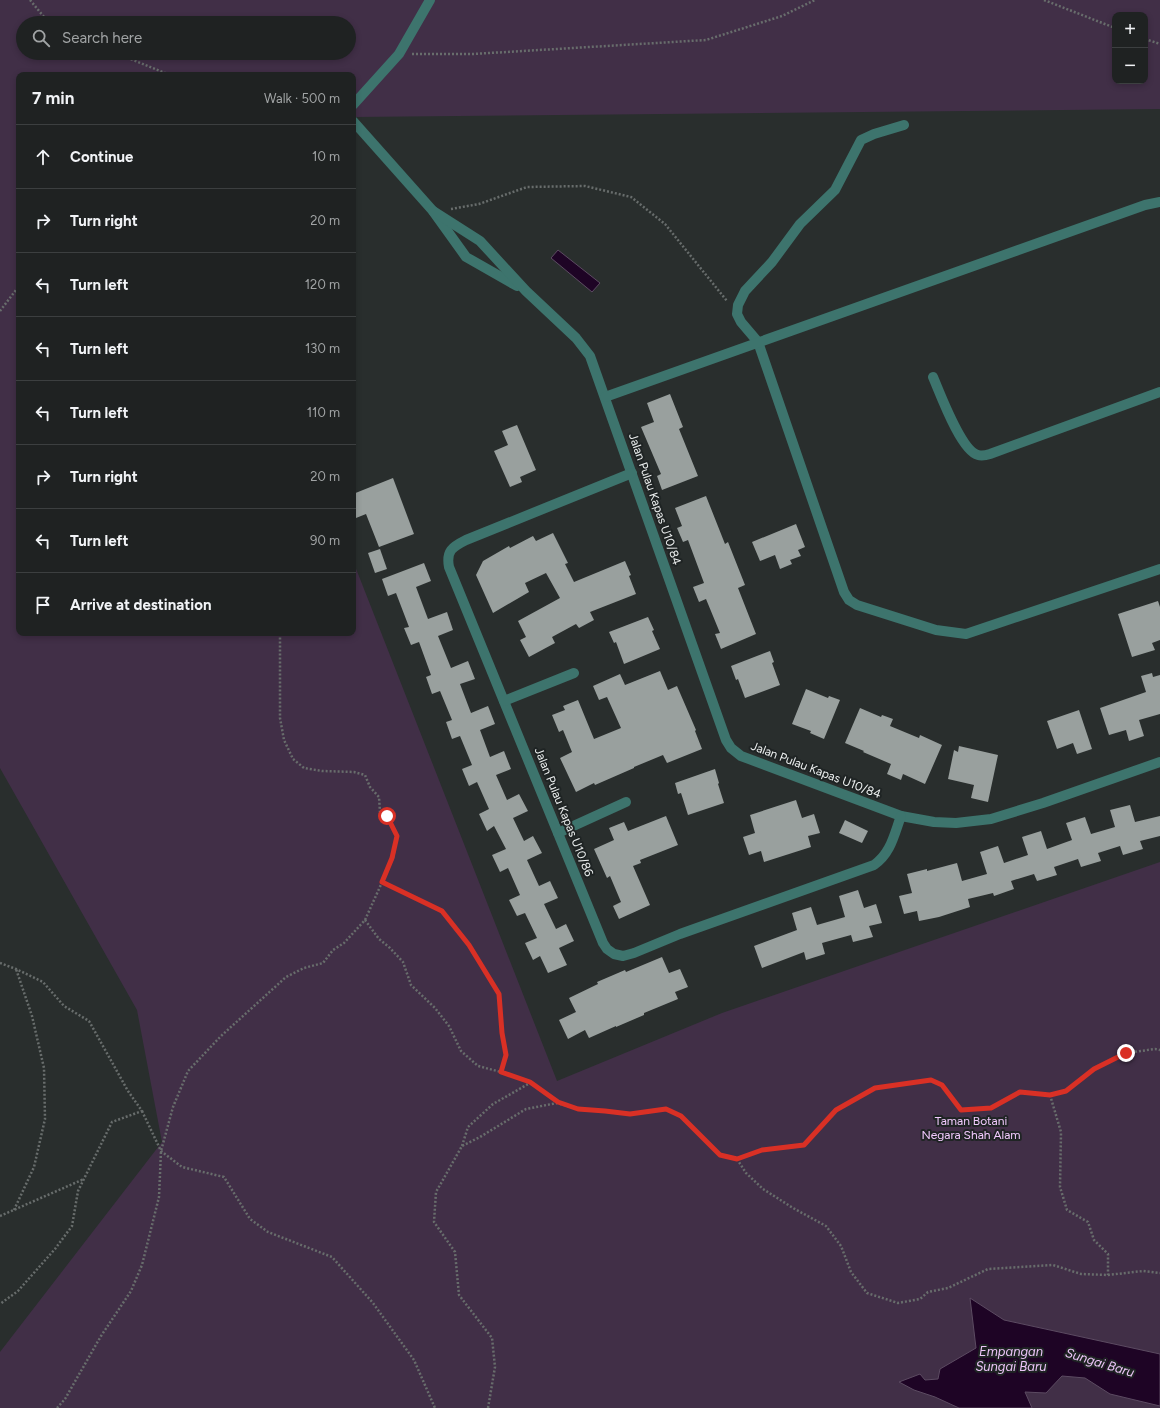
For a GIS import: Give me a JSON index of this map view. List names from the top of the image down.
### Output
{
  "streets": {
    "street": ["Jalan Pulau Kapas U10/84", "Jalan Pulau Kapas U10/86"]
  },
  "crossings": [
    ["Jalan Pulau Kapas U10/84", "Jalan Pulau Kapas U10/86"]
  ],
  "water": ["Empangan Sungai Baru", "Sungai Baru"],
  "parks": ["Taman Botani Negara Shah Alam"],
  "page": {
    "map_buttons": ["+", "−"],
    "search": "Search here",
    "heading": ["7 min", "Walk · 500 m"],
    "list": [
      ["Continue", "10 m"],
      ["Turn right", "20 m"],
      ["Turn left", "120 m"],
      ["Turn left", "130 m"],
      ["Turn left", "110 m"],
      ["Turn right", "20 m"],
      ["Turn left", "90 m"],
      "Arrive at destination"
    ]
  }
}
